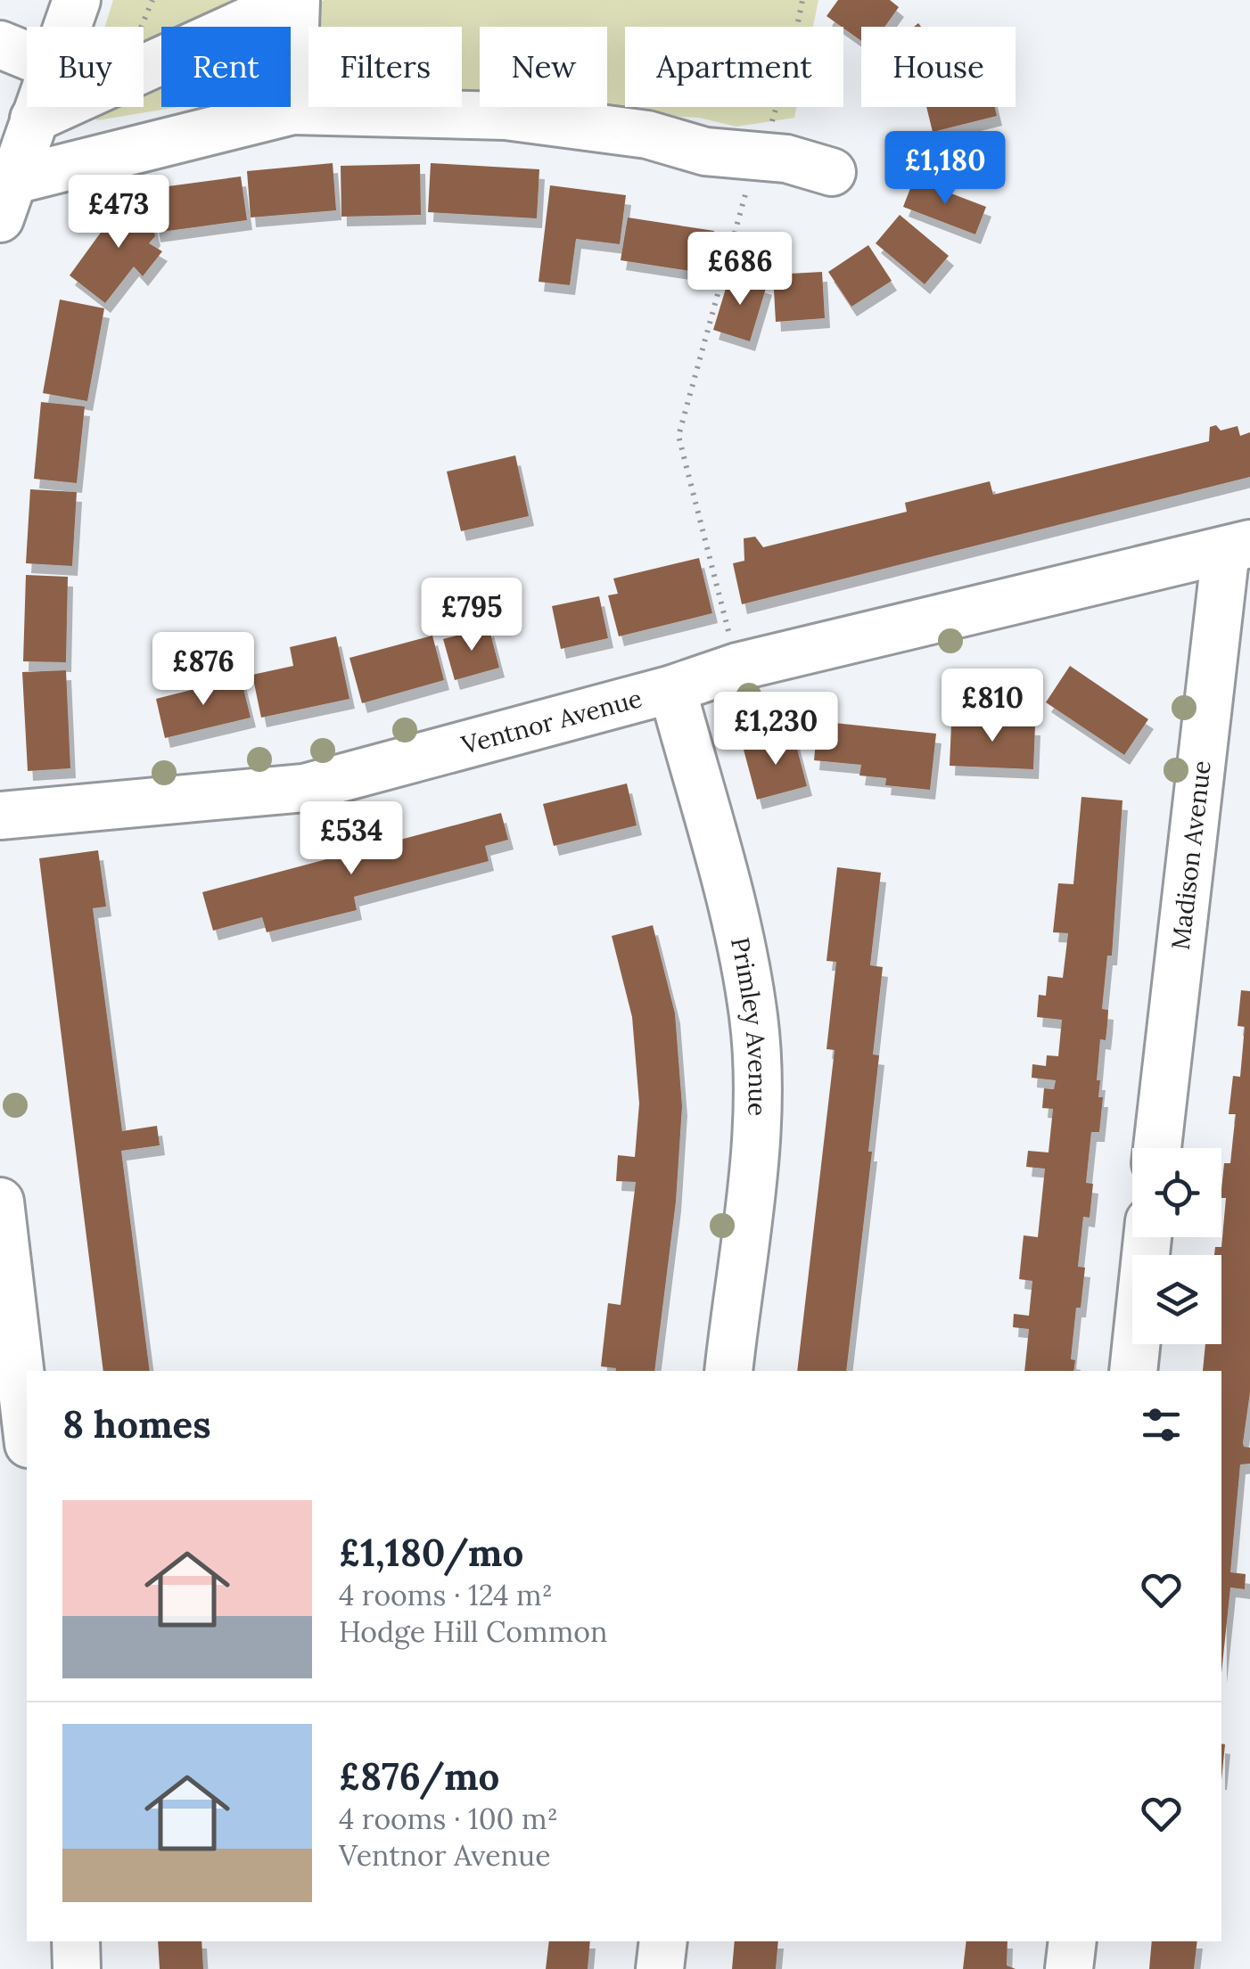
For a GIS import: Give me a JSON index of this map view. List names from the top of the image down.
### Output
{
  "streets": {
    "street": ["Ventnor Avenue", "Madison Avenue", "Primley Avenue"]
  },
  "crossings": [
    ["Ventnor Avenue", "Madison Avenue"],
    ["Ventnor Avenue", "Primley Avenue"]
  ],
  "page": {
    "chip": [
      "Buy",
      "Rent",
      "Filters",
      "New",
      "Apartment",
      "House"
    ],
    "price": [
      "£1,180",
      "£473",
      "£686",
      "£795",
      "£876",
      "£810",
      "£1,230",
      "£534"
    ],
    "heading": "8 homes",
    "list": [
      {
        "name": "£1,180/mo",
        "note": "4 rooms · 124 m² · Hodge Hill Common"
      },
      {
        "name": "£876/mo",
        "note": "4 rooms · 100 m² · Ventnor Avenue"
      }
    ]
  }
}
